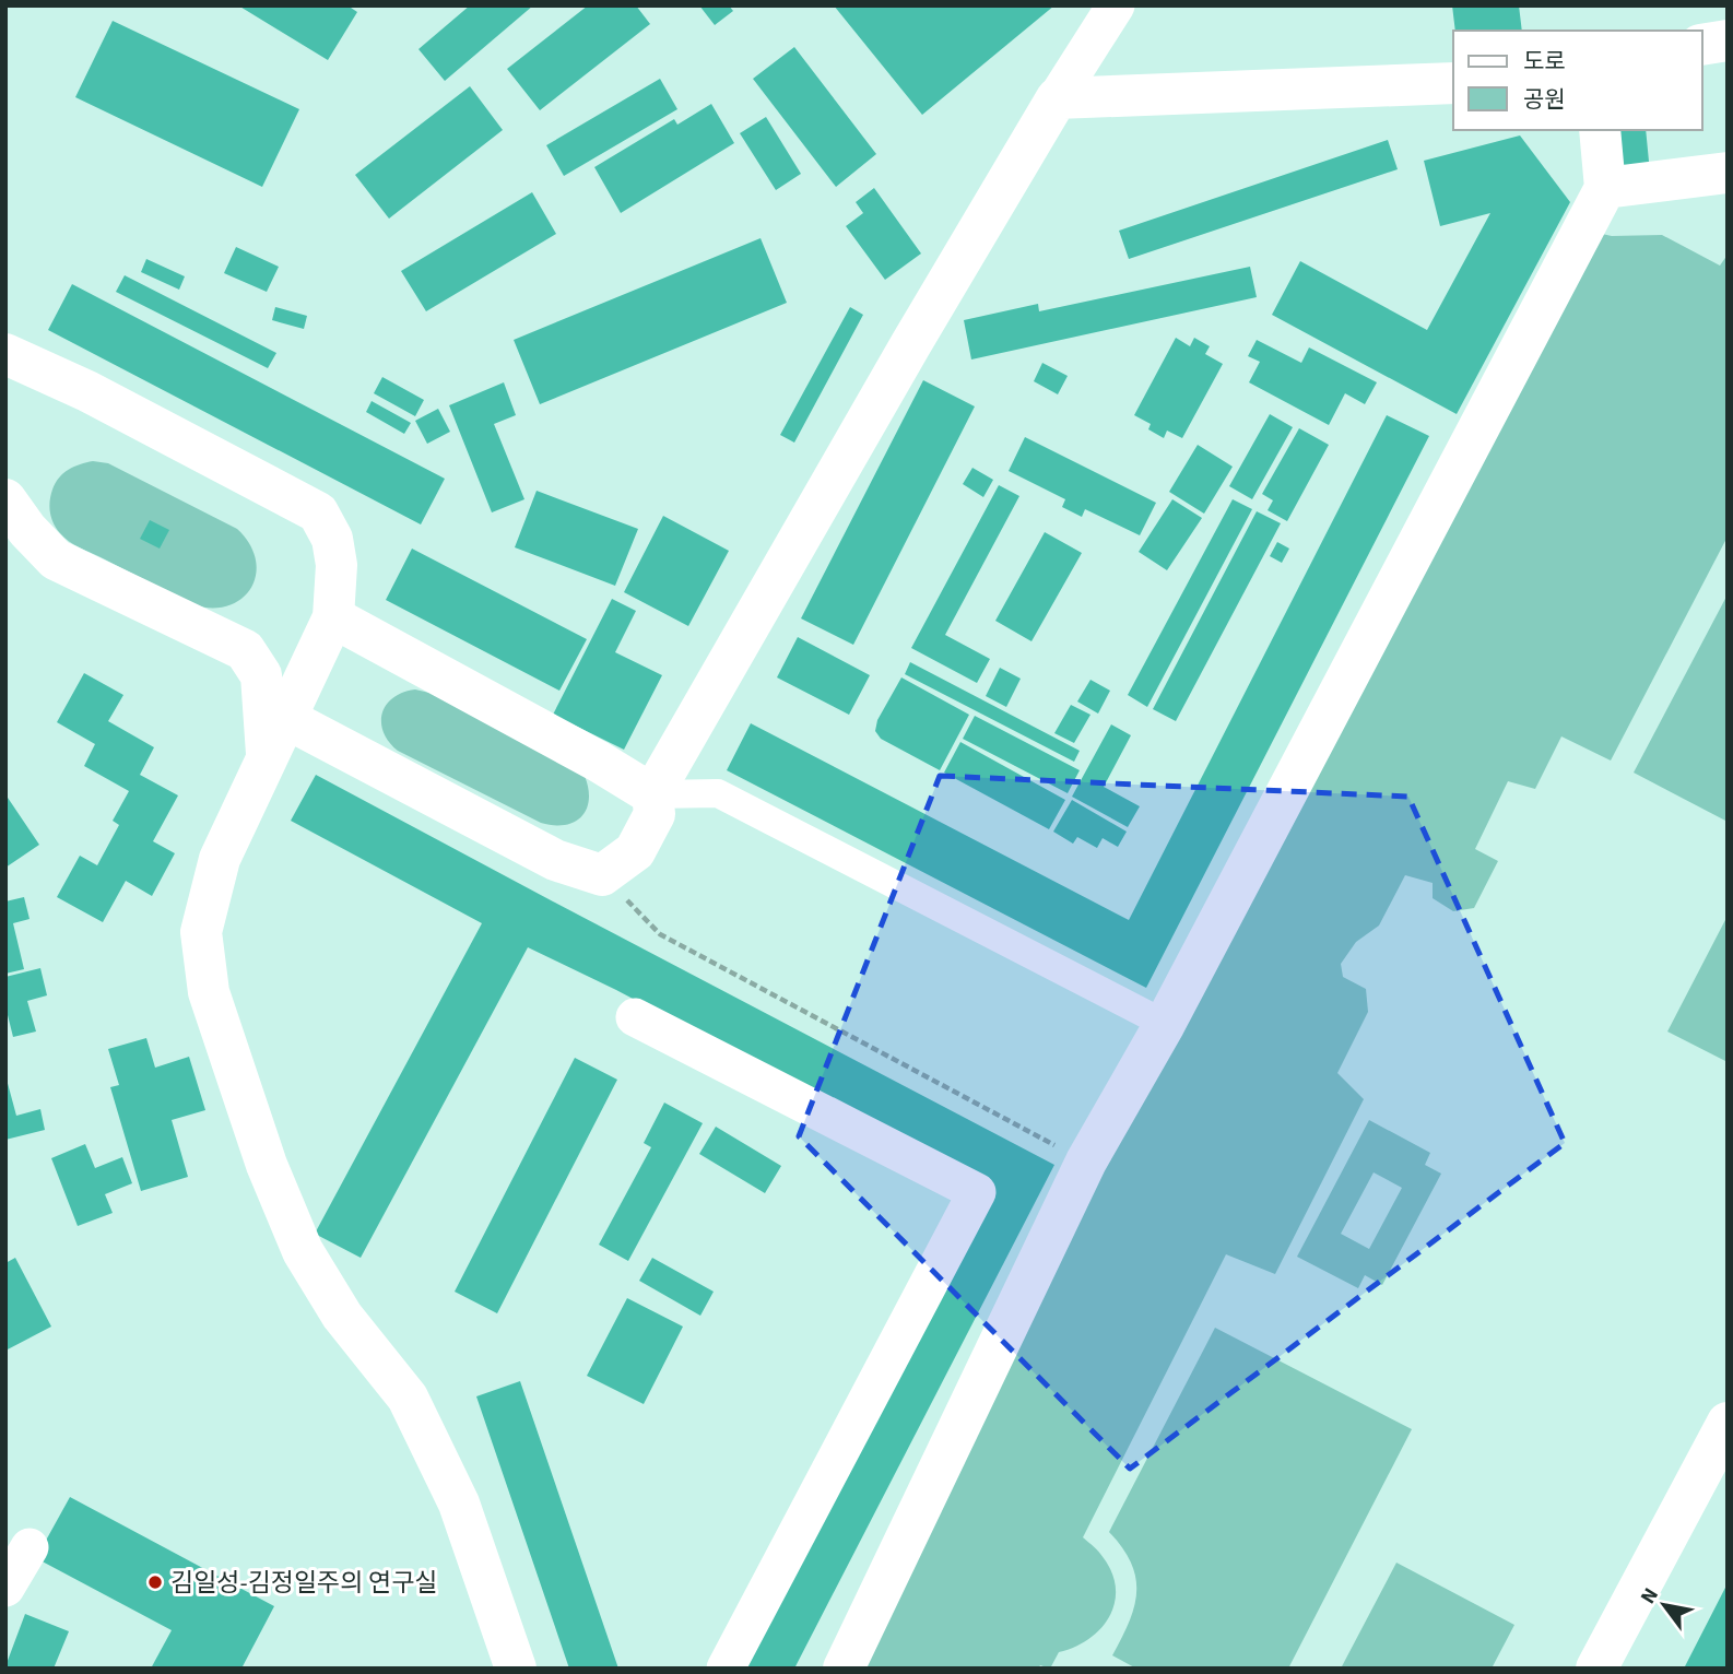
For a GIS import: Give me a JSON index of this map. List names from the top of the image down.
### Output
{
  "places": ["김일성-김정일주의 연구실"],
  "legend": ["도로", "공원"],
  "north": "top left"
}
